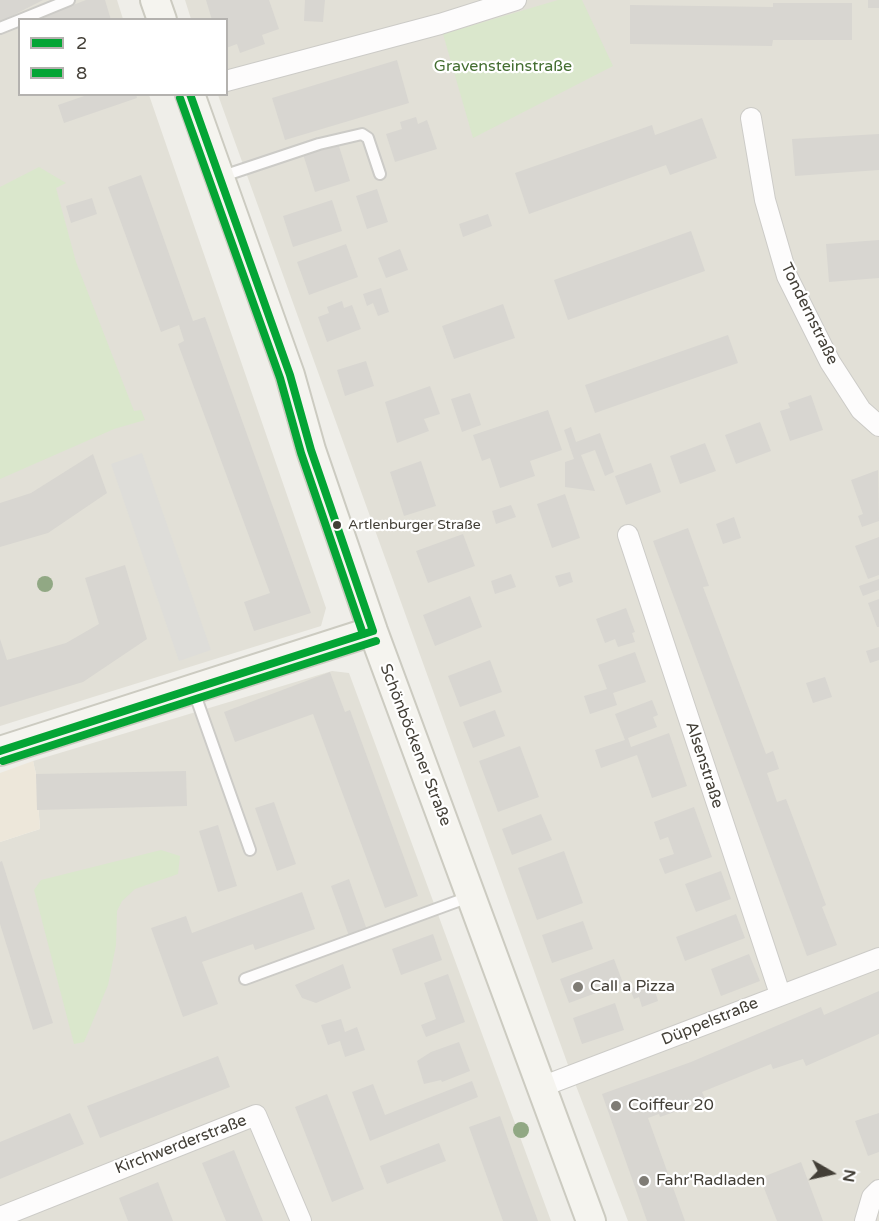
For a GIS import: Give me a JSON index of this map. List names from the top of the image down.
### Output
{
  "streets": {
    "main road": ["Schönböckener Straße"],
    "street": [
      "Tondernstraße",
      "Alsenstraße",
      "Düppelstraße",
      "Kirchwerderstraße"
    ]
  },
  "crossings": [
    ["Schönböckener Straße", "Düppelstraße"],
    ["Alsenstraße", "Düppelstraße"]
  ],
  "parks": ["Gravensteinstraße"],
  "places": [
    "Artlenburger Straße",
    "Call a Pizza",
    "Coiffeur 20",
    "Fahr'Radladen"
  ],
  "lines": ["transit line 2", "transit line 8"],
  "legend": ["2", "8"],
  "north": "right"
}
